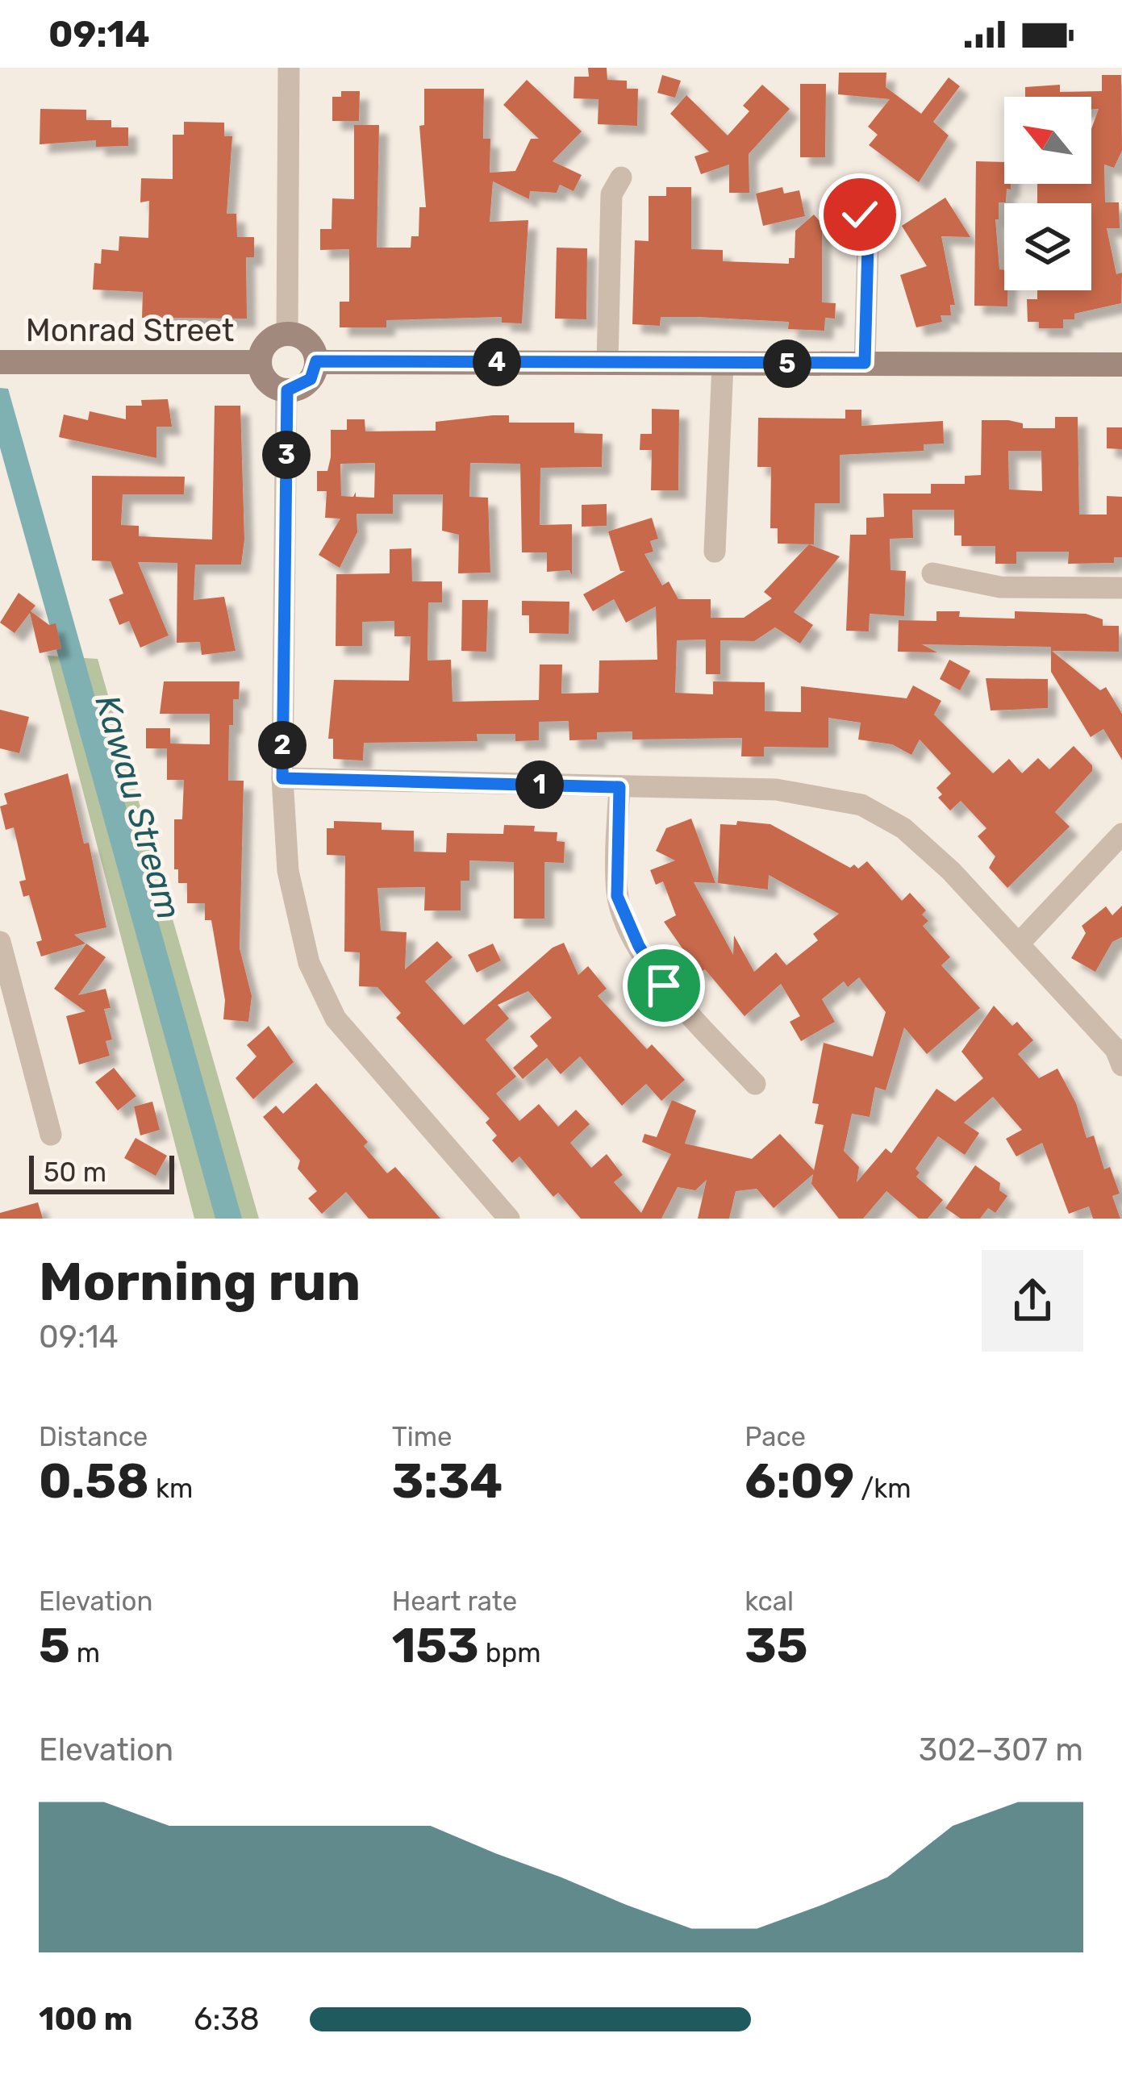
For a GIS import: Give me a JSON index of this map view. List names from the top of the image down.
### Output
{
  "streets": {
    "street": ["Monrad Street"]
  },
  "water": ["Kawau Stream"],
  "scale_bar": "50 m",
  "north": "top left",
  "page": {
    "status": "09:14",
    "pins": [
      "4",
      "5",
      "3",
      "2",
      "1"
    ],
    "scale": "50 m",
    "heading": ["Morning run", "09:14"],
    "stats": [
      ["Distance", "0.58 km"],
      ["Time", "3:34"],
      ["Pace", "6:09 /km"],
      ["Elevation", "5 m"],
      ["Heart rate", "153 bpm"],
      ["kcal", "35"]
    ],
    "chart": ["Elevation", "302–307 m"],
    "list": [
      {
        "name": "100 m",
        "note": "6:38"
      }
    ]
  }
}
